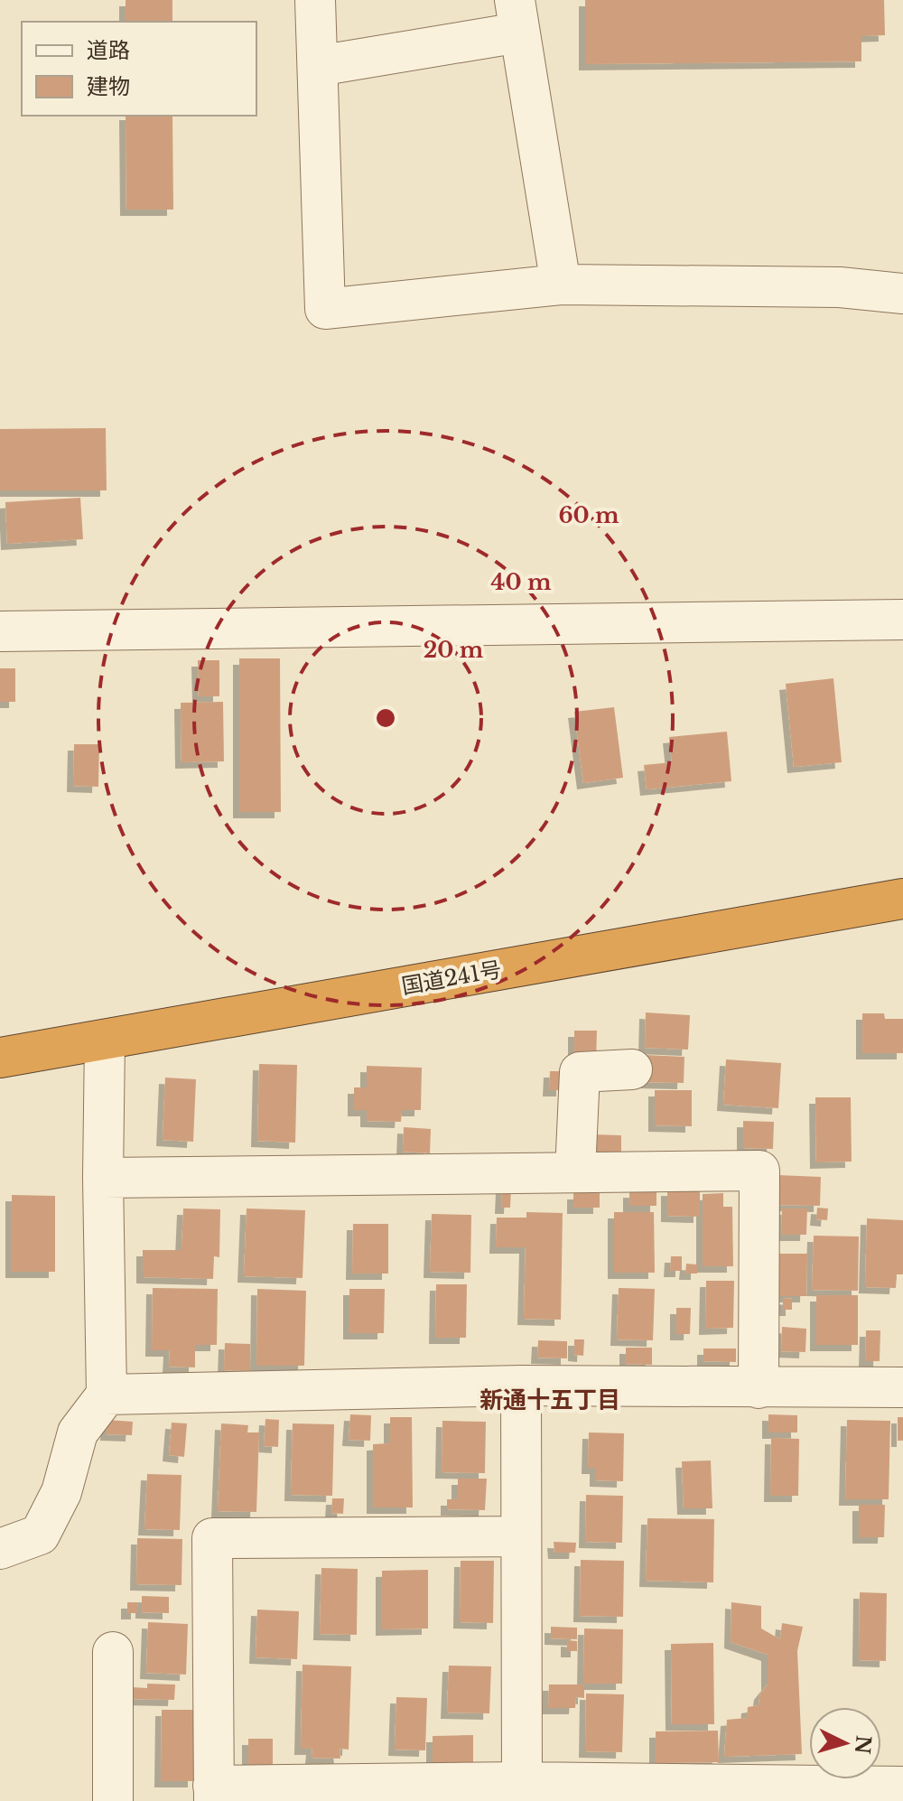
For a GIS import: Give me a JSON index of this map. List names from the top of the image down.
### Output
{
  "streets": {
    "highway": ["国道241号"]
  },
  "districts": ["新通十五丁目"],
  "legend": ["道路", "建物"],
  "north": "right",
  "rings": ["60 m", "40 m", "20 m"]
}
